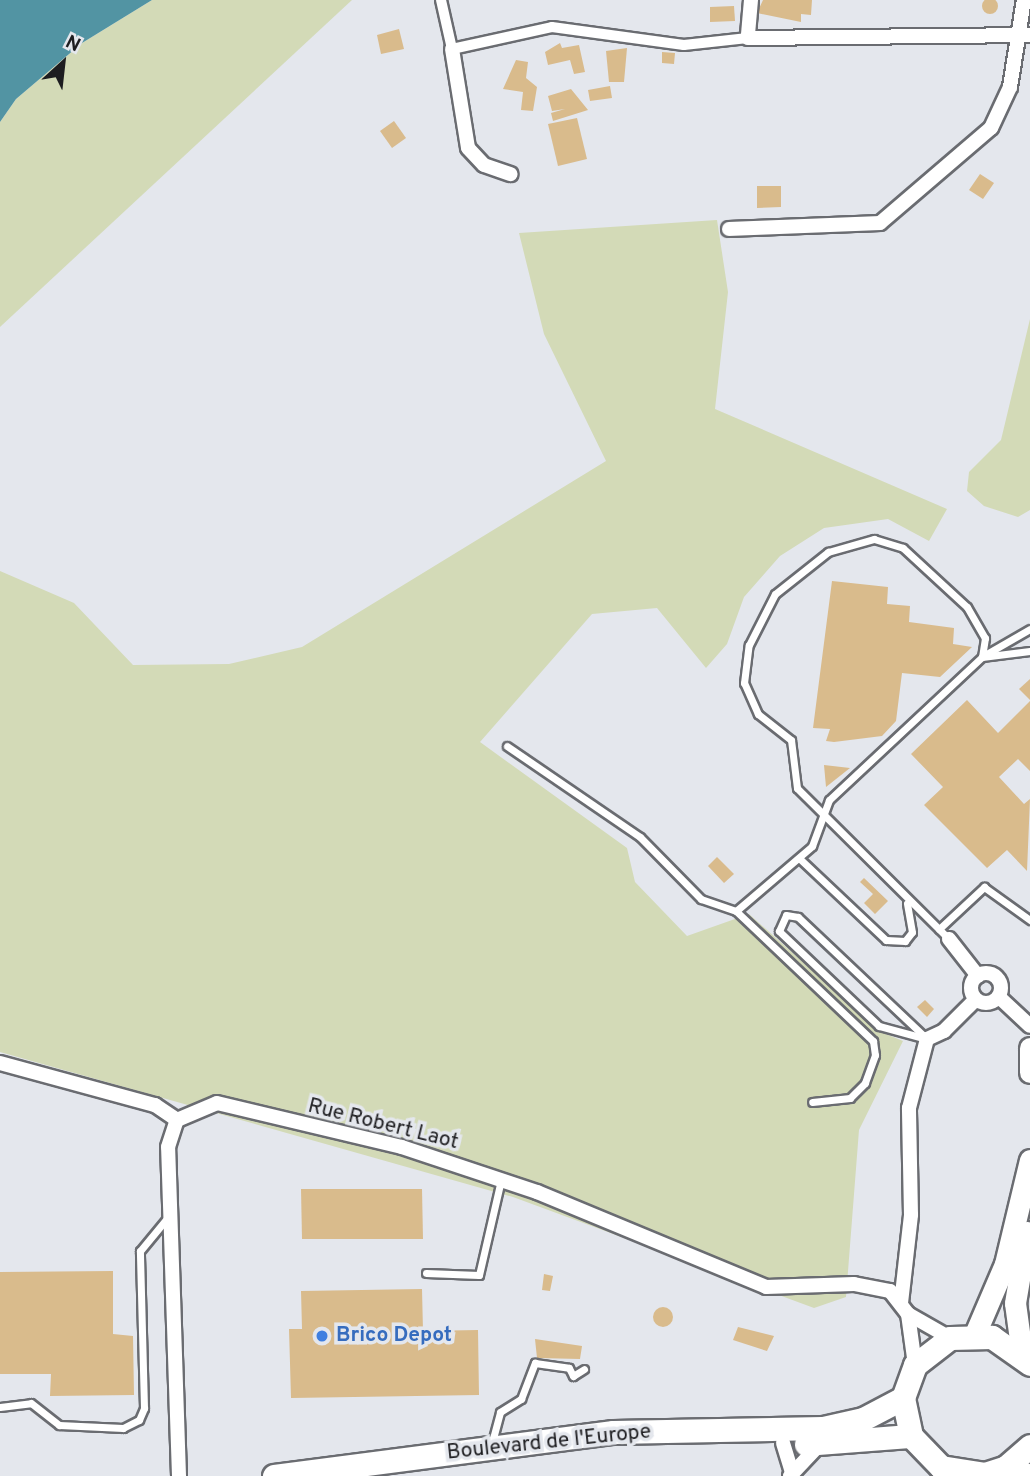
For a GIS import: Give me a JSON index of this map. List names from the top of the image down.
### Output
{
  "streets": {
    "main road": ["Boulevard de l'Europe"],
    "street": ["Rue Robert Laot"]
  },
  "places": ["Brico Depot"],
  "north": "top right"
}
